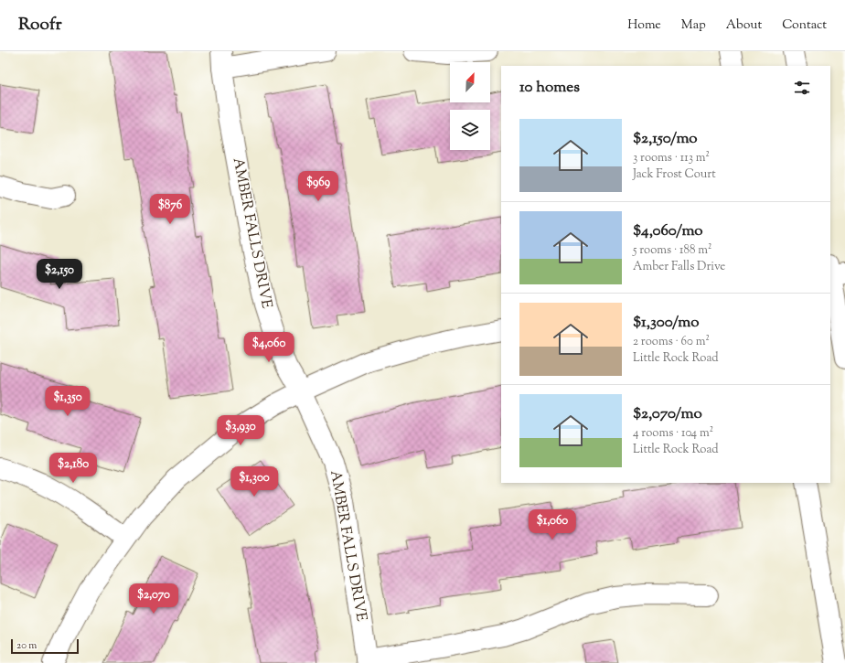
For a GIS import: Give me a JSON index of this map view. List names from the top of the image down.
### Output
{
  "streets": {
    "street": ["AMBER FALLS DRIVE"]
  },
  "scale_bar": "20 m",
  "north": "top right",
  "page": {
    "header": "Roofr",
    "nav": [
      "Home",
      "Map",
      "About",
      "Contact"
    ],
    "heading": "10 homes",
    "list": [
      {
        "name": "$2,150/mo",
        "note": "3 rooms · 113 m² · Jack Frost Court"
      },
      {
        "name": "$4,060/mo",
        "note": "5 rooms · 188 m² · Amber Falls Drive"
      },
      {
        "name": "$1,300/mo",
        "note": "2 rooms · 60 m² · Little Rock Road"
      },
      {
        "name": "$2,070/mo",
        "note": "4 rooms · 104 m² · Little Rock Road"
      }
    ],
    "price": [
      "$969",
      "$876",
      "$2,150",
      "$4,060",
      "$1,350",
      "$3,930",
      "$2,180",
      "$1,300",
      "$1,060",
      "$2,070"
    ],
    "scale": "20 m"
  }
}
